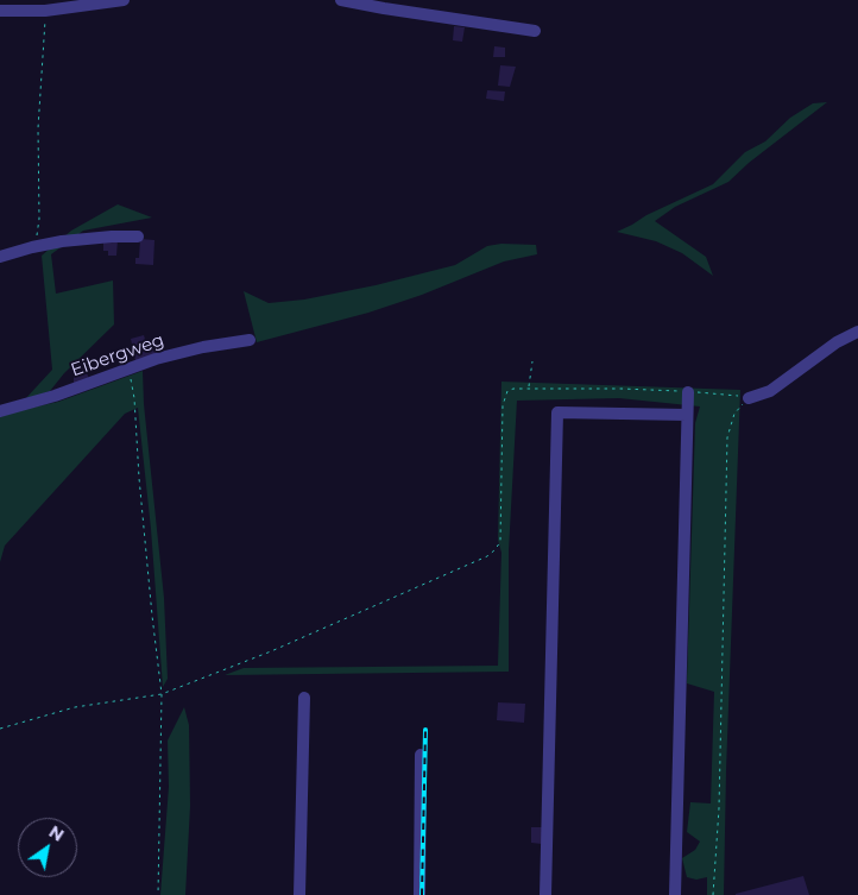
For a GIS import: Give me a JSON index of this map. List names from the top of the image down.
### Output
{
  "streets": {
    "street": ["Eibergweg"]
  },
  "north": "top right"
}
